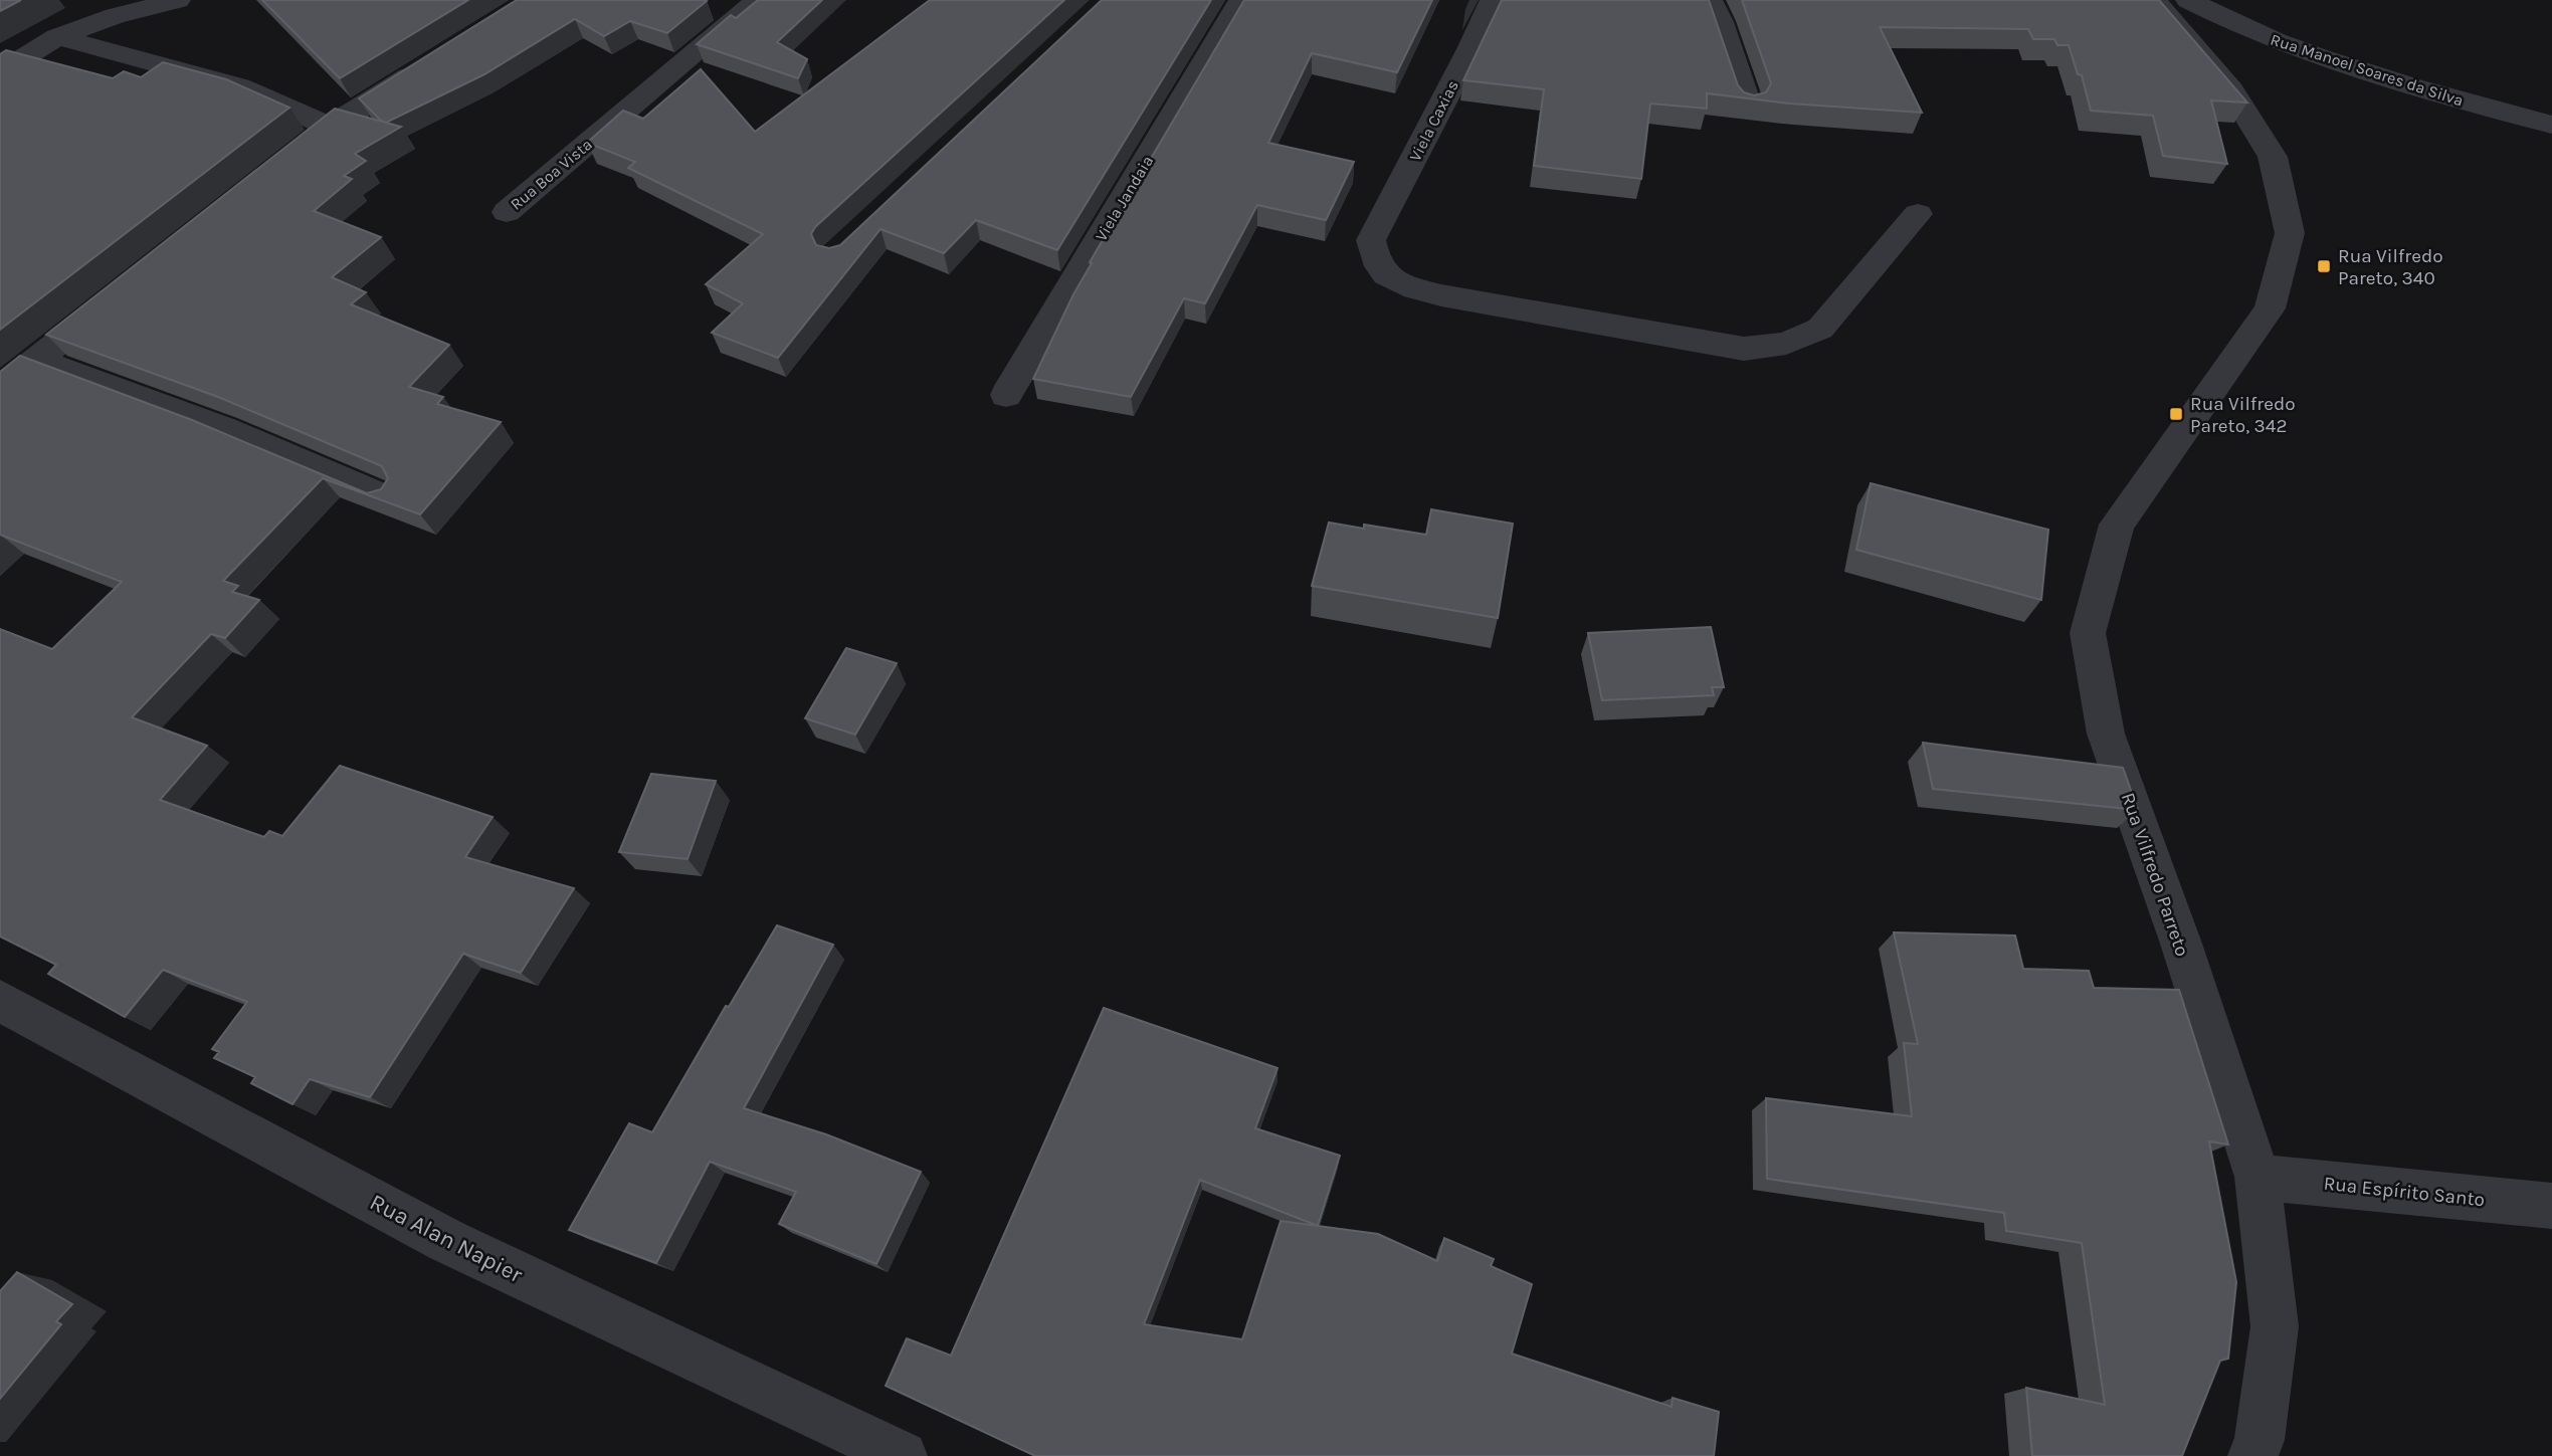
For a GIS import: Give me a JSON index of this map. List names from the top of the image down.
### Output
{
  "streets": {
    "street": [
      "Rua Manoel Soares da Silva",
      "Viela Caxias",
      "Rua Boa Vista",
      "Viela Jandaia",
      "Rua Vilfredo Parreto",
      "Rua Espírito Santo",
      "Rua Alan Napier"
    ]
  },
  "crossings": [
    ["Rua Vilfredo Parreto", "Rua Espírito Santo"]
  ],
  "places": {
    "transit": ["Rua Vilfredo Pareto, 340", "Rua Vilfredo Pareto, 342"]
  }
}
